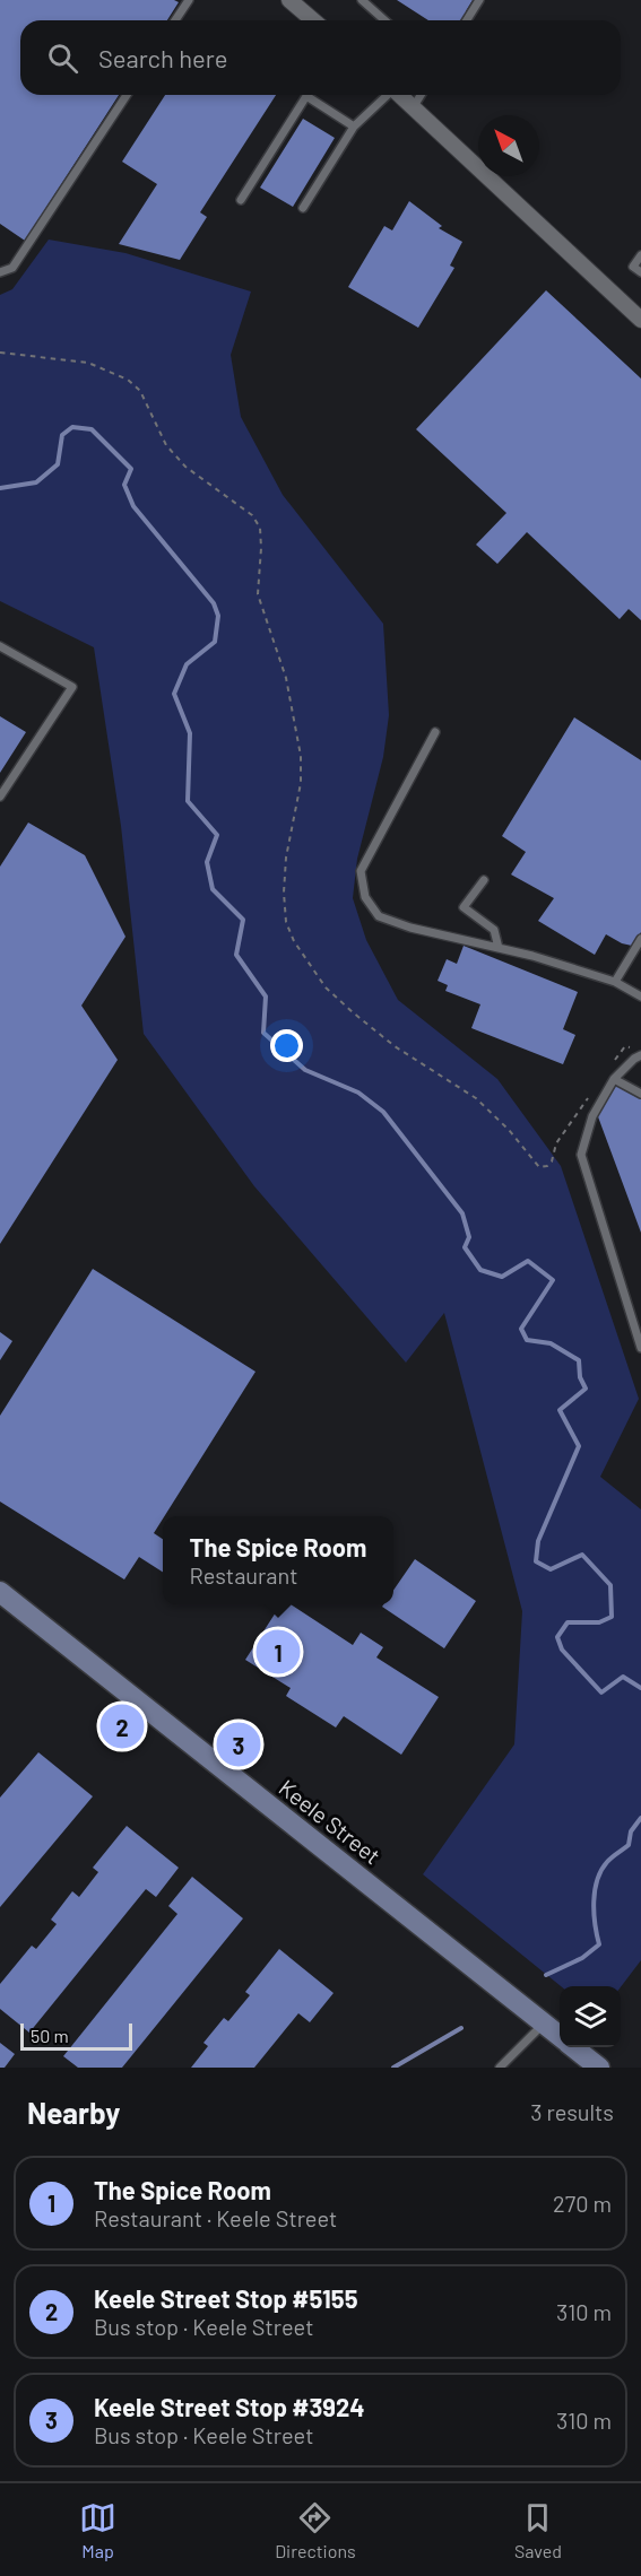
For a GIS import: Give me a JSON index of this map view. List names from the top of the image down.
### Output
{
  "streets": {
    "main road": ["Keele Street"]
  },
  "scale_bar": "50 m",
  "north": "top left",
  "page": {
    "search": "Search here",
    "popup": ["The Spice Room", "Restaurant"],
    "pins": ["1", "2", "3"],
    "scale": "50 m",
    "heading": ["Nearby", "3 results"],
    "list": [
      {
        "mark": "1",
        "name": "The Spice Room",
        "note": "Restaurant · Keele Street",
        "value": "270 m"
      },
      {
        "mark": "2",
        "name": "Keele Street Stop #5155",
        "note": "Bus stop · Keele Street",
        "value": "310 m"
      },
      {
        "mark": "3",
        "name": "Keele Street Stop #3924",
        "note": "Bus stop · Keele Street",
        "value": "310 m"
      }
    ],
    "nav": ["Map", "Directions", "Saved"]
  }
}
